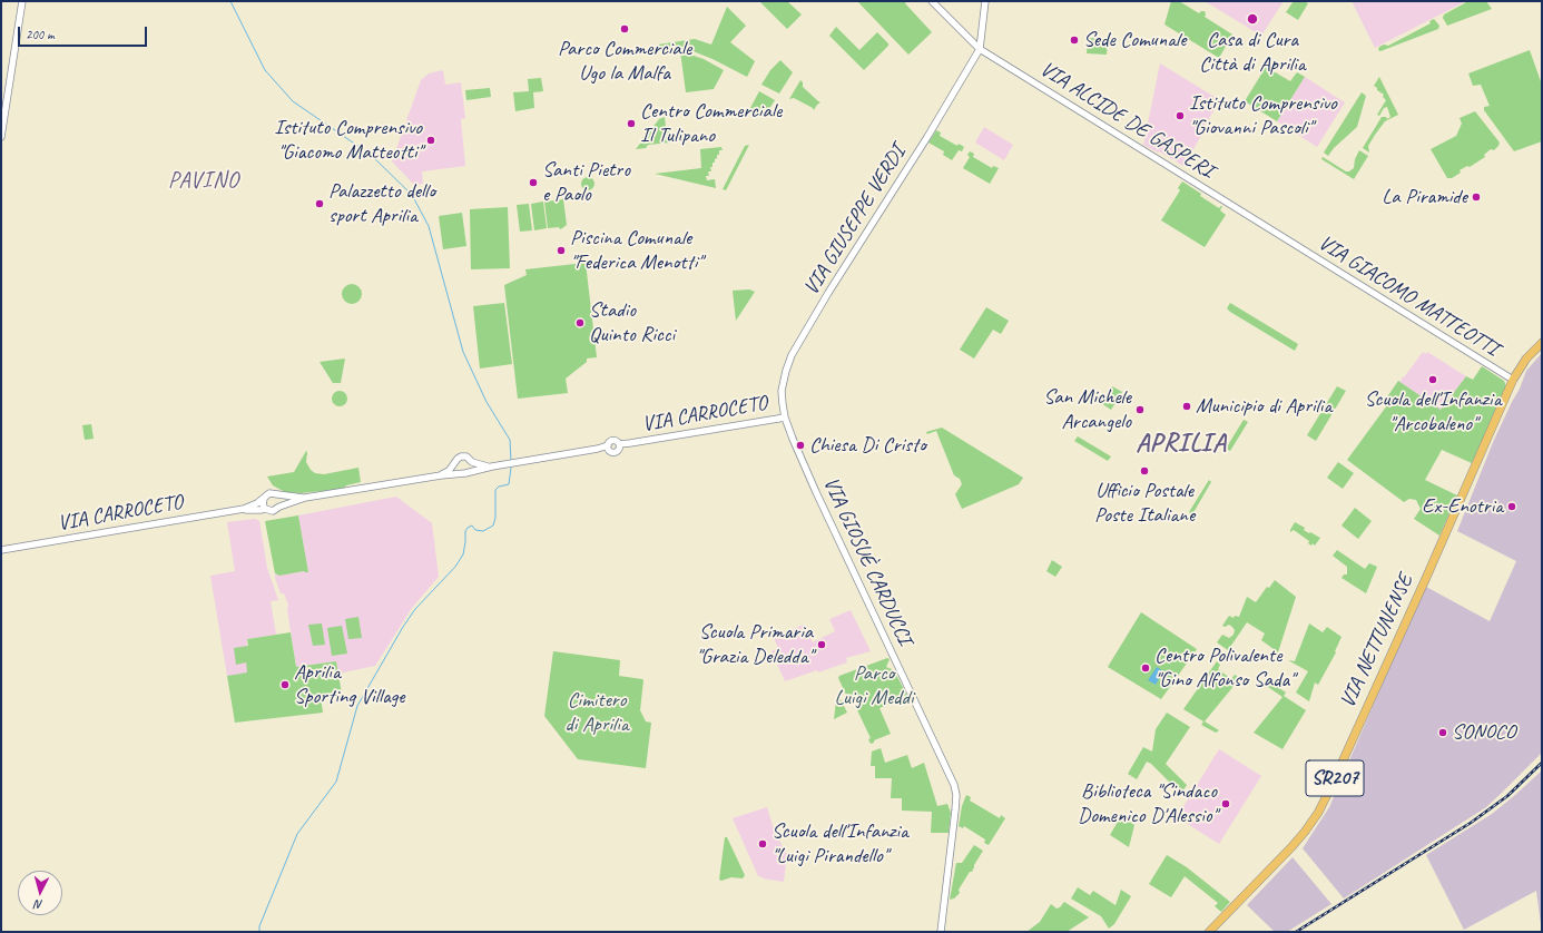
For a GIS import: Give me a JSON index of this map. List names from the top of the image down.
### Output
{
  "streets": {
    "main road": ["VIA NETTUNENSE", "SR207"],
    "street": [
      "VIA ALCIDE DE GASPERI",
      "VIA GIUSEPPE VERDI",
      "VIA GIACOMO MATTEOTTI",
      "VIA CARROCETO",
      "VIA GIOSUÈ CARDUCCI"
    ]
  },
  "crossings": [
    ["VIA ALCIDE DE GASPERI", "VIA GIUSEPPE VERDI"],
    ["VIA ALCIDE DE GASPERI", "VIA GIACOMO MATTEOTTI"],
    ["VIA GIUSEPPE VERDI", "VIA CARROCETO"],
    ["VIA GIUSEPPE VERDI", "VIA GIOSUÈ CARDUCCI"],
    ["VIA GIACOMO MATTEOTTI", "VIA NETTUNENSE"],
    ["VIA CARROCETO", "VIA GIOSUÈ CARDUCCI"]
  ],
  "districts": ["PAVINO", "APRILIA"],
  "parks": ["Parco Luigi Meddi", "Cimitero di Aprilia"],
  "places": [
    "Casa di Cura Città di Aprilia",
    "Parco Commerciale Ugo la Malfa",
    "Sede Comunale",
    "Istituto Comprensivo \"Giovanni Pascoli\"",
    "Centro Commerciale Il Tulipano",
    "Istituto Comprensivo \"Giacomo Matteotti\"",
    "Santi Pietro e Paolo",
    "La Piramide",
    "Palazzetto dello sport Aprilia",
    "Piscina Comunale \"Federica Menotti\"",
    "Stadio Quinto Ricci",
    "Scuola dell'Infanzia \"Arcobaleno\"",
    "Municipio di Aprilia",
    "San Michele Arcangelo",
    "Chiesa Di Cristo",
    "Ufficio Postale Poste Italiane",
    "Ex-Enotria",
    "Scuola Primaria \"Grazia Deledda\"",
    "Centro Polivalente \"Gino Alfonso Sada\"",
    "Aprilia Sporting Village",
    "SONOCO",
    "Biblioteca \"Sindaco Domenico D'Alessio\"",
    "Scuola dell'Infanzia \"Luigi Pirandello\""
  ],
  "scale_bar": "200 m",
  "north": "bottom"
}
